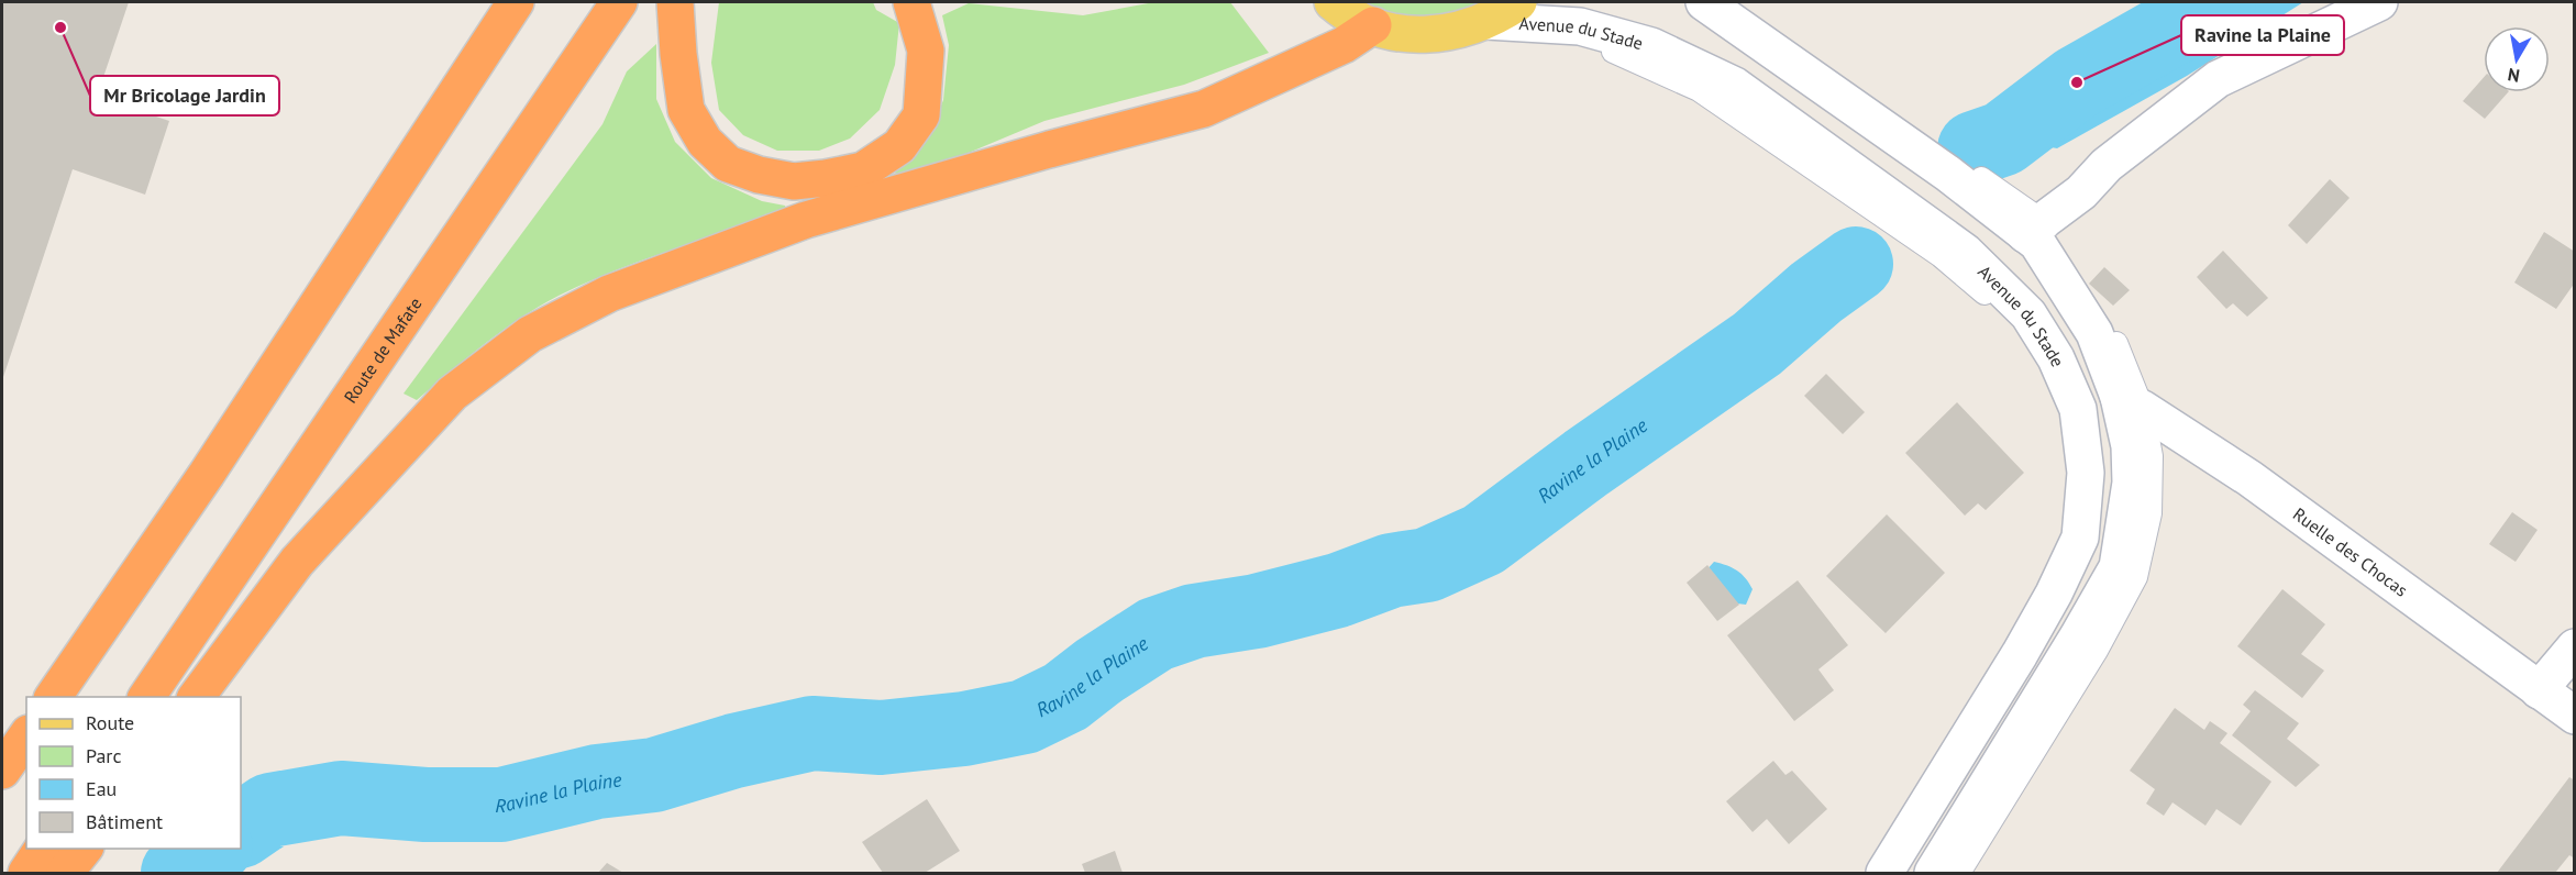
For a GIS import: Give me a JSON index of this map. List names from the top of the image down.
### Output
{
  "streets": {
    "highway": ["Route de Mafate"],
    "street": ["Avenue du Stade", "Ruelle des Chocas"]
  },
  "water": ["Ravine la Plaine"],
  "places": ["Mr Bricolage Jardin", "Ravine la Plaine"],
  "legend": [
    "Route",
    "Parc",
    "Eau",
    "Bâtiment"
  ],
  "north": "bottom"
}
